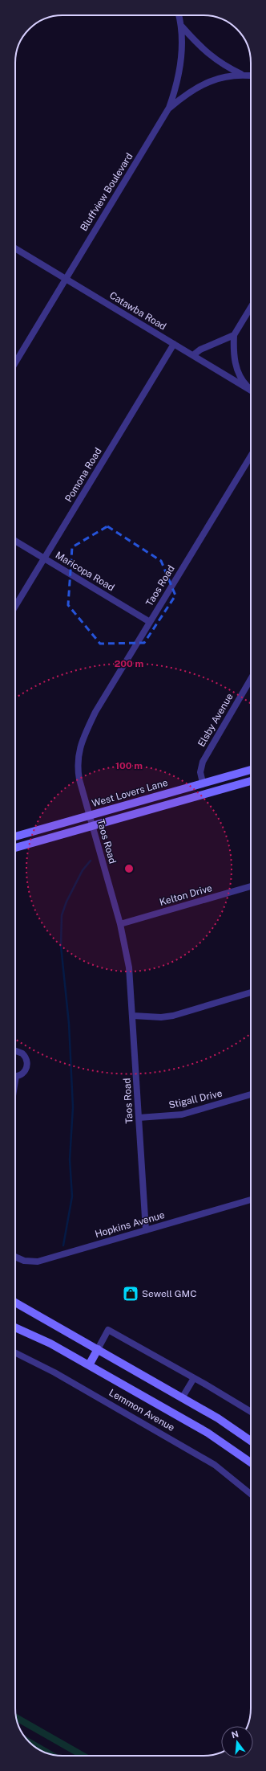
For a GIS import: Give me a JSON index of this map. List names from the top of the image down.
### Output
{
  "streets": {
    "main road": ["West Lovers Lane", "Lemmon Avenue"],
    "street": [
      "Bluffview Boulevard",
      "Catawba Road",
      "Pomona Road",
      "Maricopa Road",
      "Taos Road",
      "Elsby Avenue",
      "Kelton Drive",
      "Stigall Drive",
      "Hopkins Avenue"
    ]
  },
  "crossings": [
    ["Bluffview Boulevard", "Catawba Road"],
    ["Catawba Road", "Pomona Road"],
    ["Pomona Road", "Maricopa Road"],
    ["Maricopa Road", "Taos Road"],
    ["Taos Road", "West Lovers Lane"],
    ["Taos Road", "Kelton Drive"],
    ["Taos Road", "Stigall Drive"],
    ["Taos Road", "Hopkins Avenue"],
    ["Elsby Avenue", "West Lovers Lane"]
  ],
  "places": {
    "shop": ["Sewell GMC"]
  },
  "north": "top",
  "rings": ["200 m", "100 m"]
}
